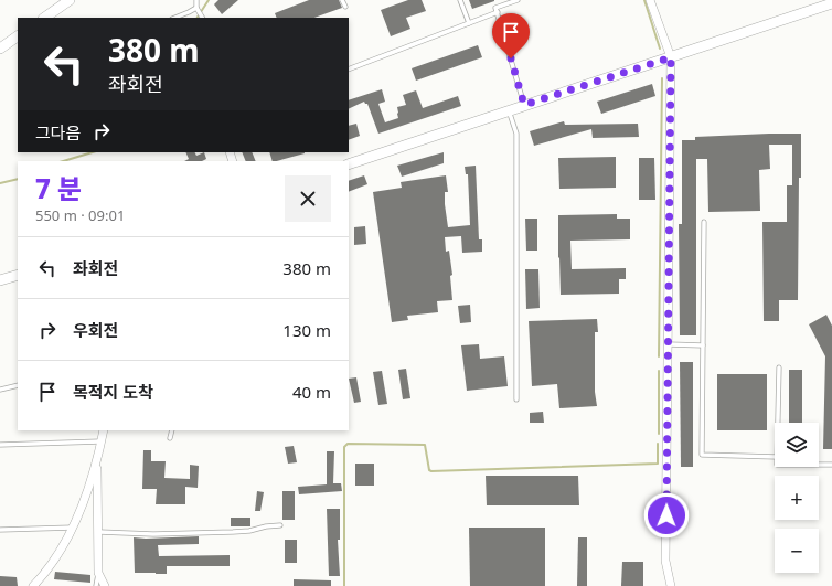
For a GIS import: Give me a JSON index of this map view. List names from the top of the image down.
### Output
{
  "page": {
    "turn": ["380 m", "좌회전"],
    "then": "그다음",
    "heading": ["7 분", "550 m · 09:01"],
    "list": [
      {
        "name": "좌회전",
        "value": "380 m"
      },
      {
        "name": "우회전",
        "value": "130 m"
      },
      {
        "name": "목적지 도착",
        "value": "40 m"
      }
    ],
    "map_buttons": ["+", "−"]
  }
}
